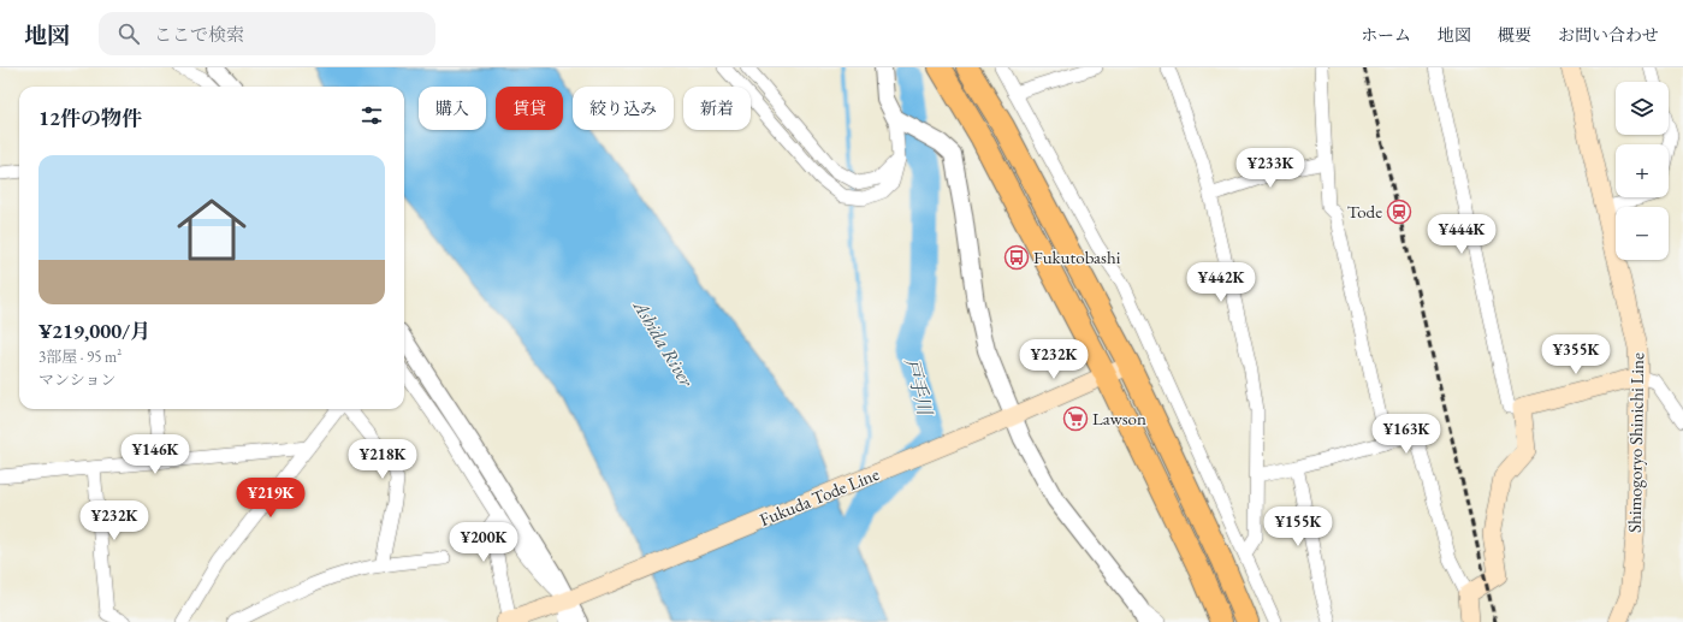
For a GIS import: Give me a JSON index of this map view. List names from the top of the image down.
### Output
{
  "streets": {
    "main road": ["Shimogoryo Shinichi Line", "Fukuda Tode Line"]
  },
  "water": ["Ashida River", "戸手川"],
  "places": {
    "station": ["Tode"],
    "bus stop": ["Fukutobashi"],
    "supermarket": ["Lawson"]
  },
  "page": {
    "header": "地図",
    "search": "ここで検索",
    "nav": [
      "ホーム",
      "地図",
      "概要",
      "お問い合わせ"
    ],
    "map_buttons": ["+", "−"],
    "chip": [
      "購入",
      "賃貸",
      "絞り込み",
      "新着"
    ],
    "heading": "12件の物件",
    "list": [
      {
        "name": "¥219,000/月",
        "note": "3部屋 · 95 m² · マンション"
      }
    ],
    "price": [
      "¥233K",
      "¥444K",
      "¥442K",
      "¥355K",
      "¥232K",
      "¥163K",
      "¥146K",
      "¥218K",
      "¥219K",
      "¥232K",
      "¥155K",
      "¥200K"
    ]
  }
}
